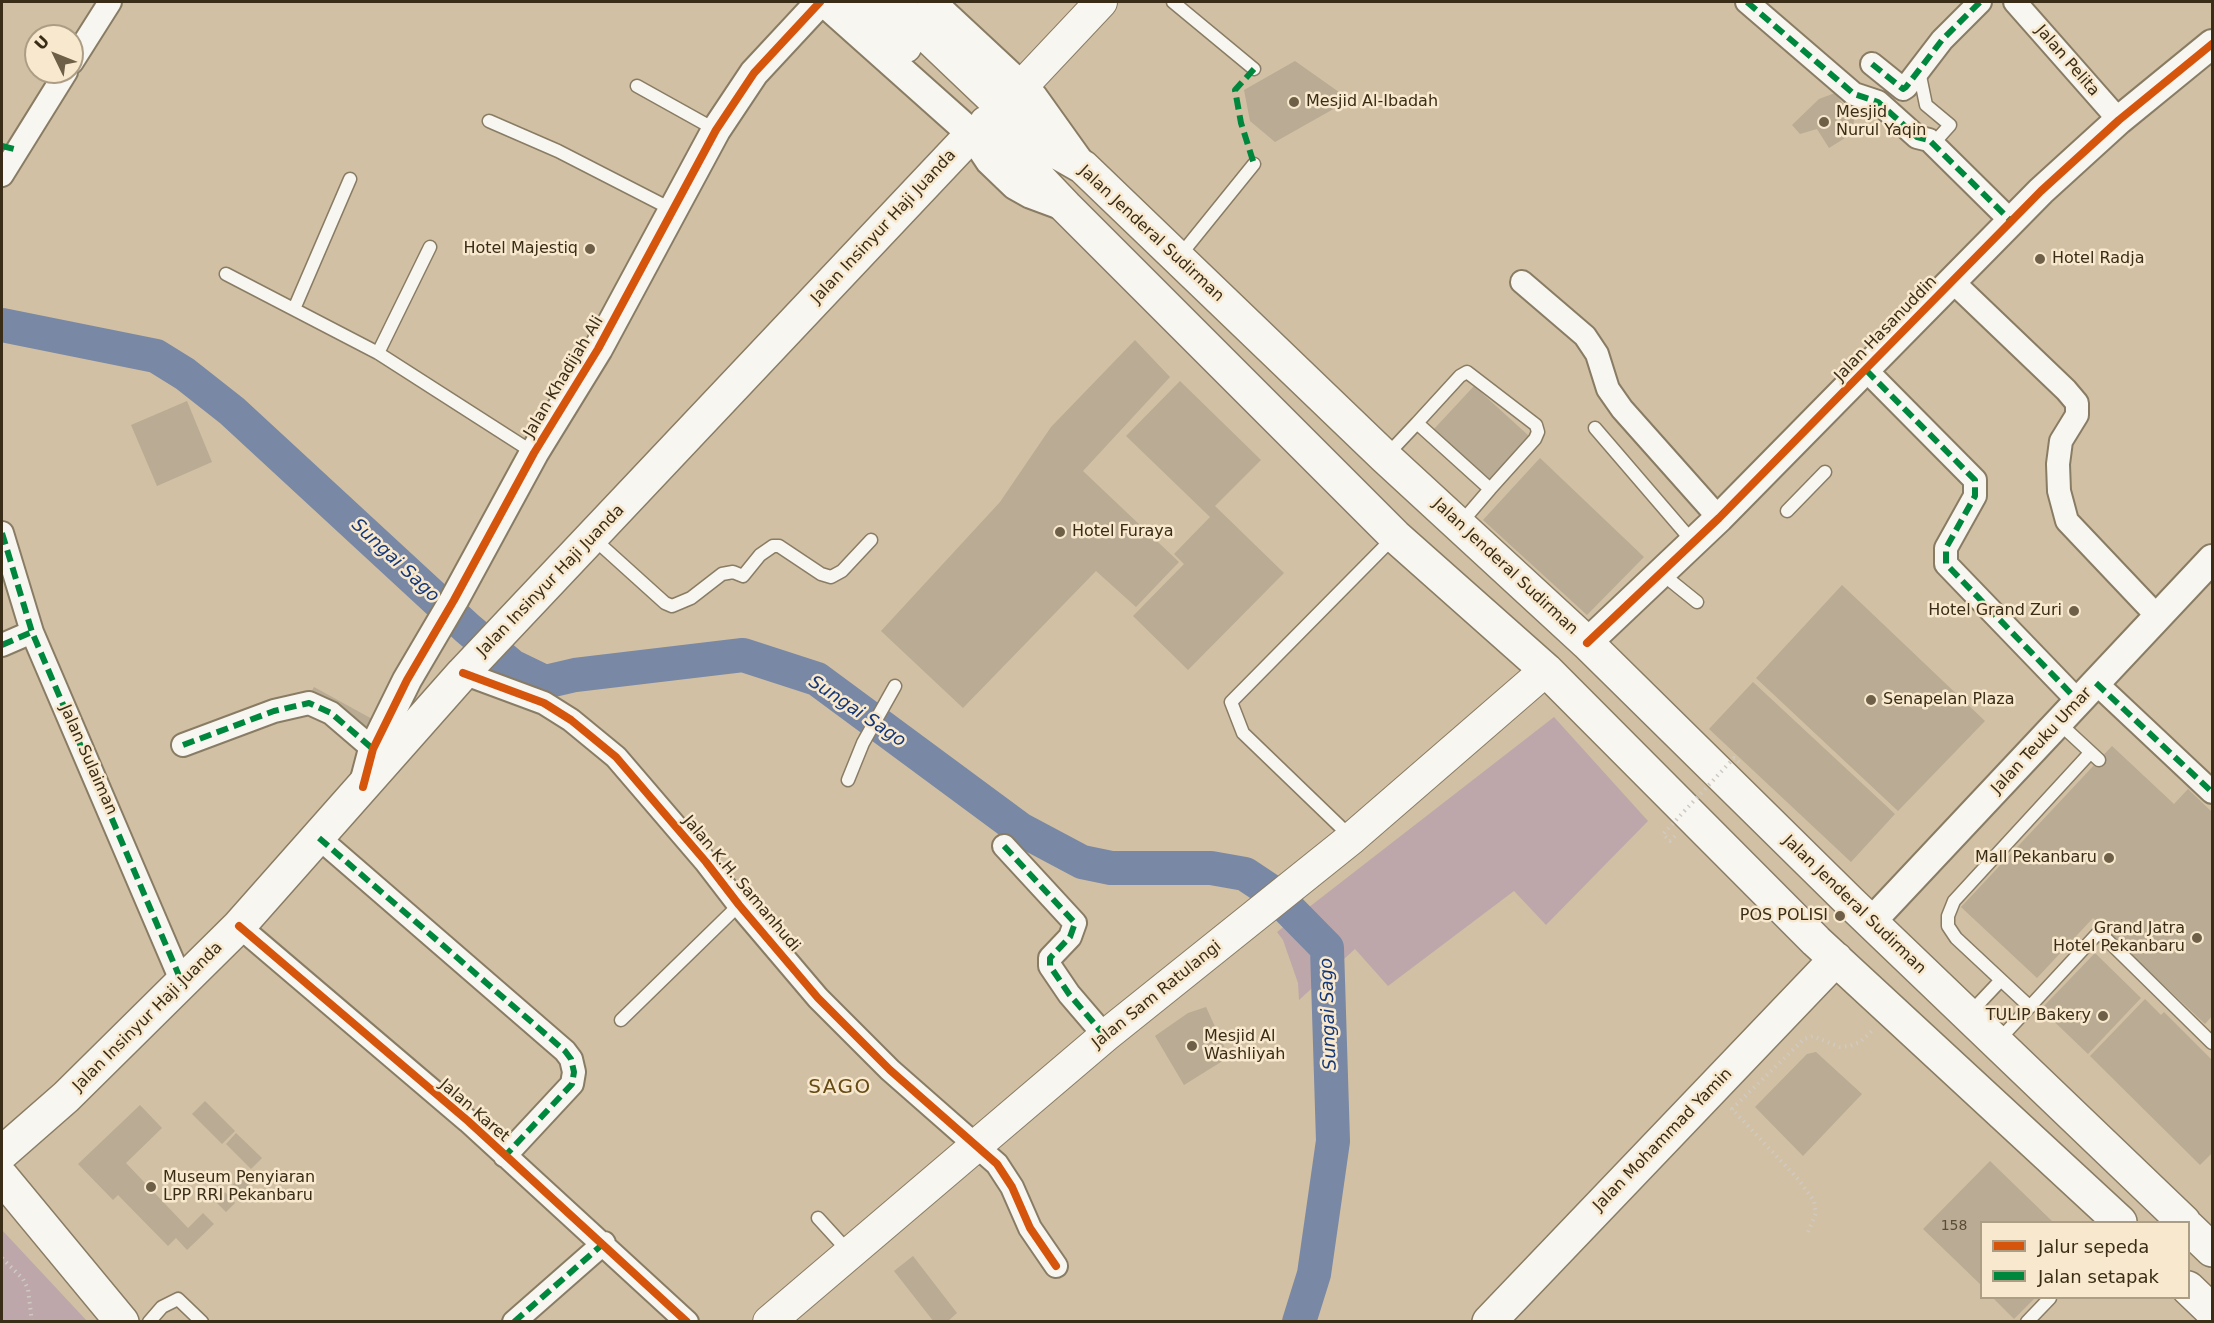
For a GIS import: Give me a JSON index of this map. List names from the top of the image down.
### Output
{
  "streets": {
    "main road": [
      "Jalan Insinyur Haji Juanda",
      "Jalan Jenderal Sudirman",
      "Jalan Sam Ratulangi",
      "Jalan Mohammad Yamin"
    ],
    "street": [
      "Jalan Pelita",
      "Jalan Hasanuddin",
      "Jalan Khadijah Ali",
      "Jalan Teuku Umar",
      "Jalan Sulaiman",
      "Jalan K.H. Samanhudi",
      "Jalan Karet"
    ]
  },
  "crossings": [
    ["Jalan Pelita", "Jalan Hasanuddin"],
    ["Jalan Insinyur Haji Juanda", "Jalan Khadijah Ali"],
    ["Jalan Insinyur Haji Juanda", "Jalan Sulaiman"],
    ["Jalan Insinyur Haji Juanda", "Jalan K.H. Samanhudi"],
    ["Jalan Insinyur Haji Juanda", "Jalan Karet"],
    ["Jalan Jenderal Sudirman", "Jalan Hasanuddin"],
    ["Jalan Jenderal Sudirman", "Jalan Teuku Umar"],
    ["Jalan Jenderal Sudirman", "Jalan Sam Ratulangi"],
    ["Jalan Jenderal Sudirman", "Jalan Mohammad Yamin"],
    ["Jalan K.H. Samanhudi", "Jalan Sam Ratulangi"]
  ],
  "districts": ["SAGO"],
  "water": ["Sungai Sago"],
  "places": [
    "Mesjid Al-Ibadah",
    "Mesjid Nurul Yaqin",
    "Hotel Majestiq",
    "Hotel Radja",
    "Hotel Furaya",
    "Hotel Grand Zuri",
    "Senapelan Plaza",
    "Mall Pekanbaru",
    "POS POLISI",
    "Grand Jatra Hotel Pekanbaru",
    "TULIP Bakery",
    "Mesjid Al Washliyah",
    "Museum Penyiaran LPP RRI Pekanbaru"
  ],
  "house_numbers": ["158"],
  "legend": ["Jalur sepeda", "Jalan setapak"],
  "north": "top left"
}
